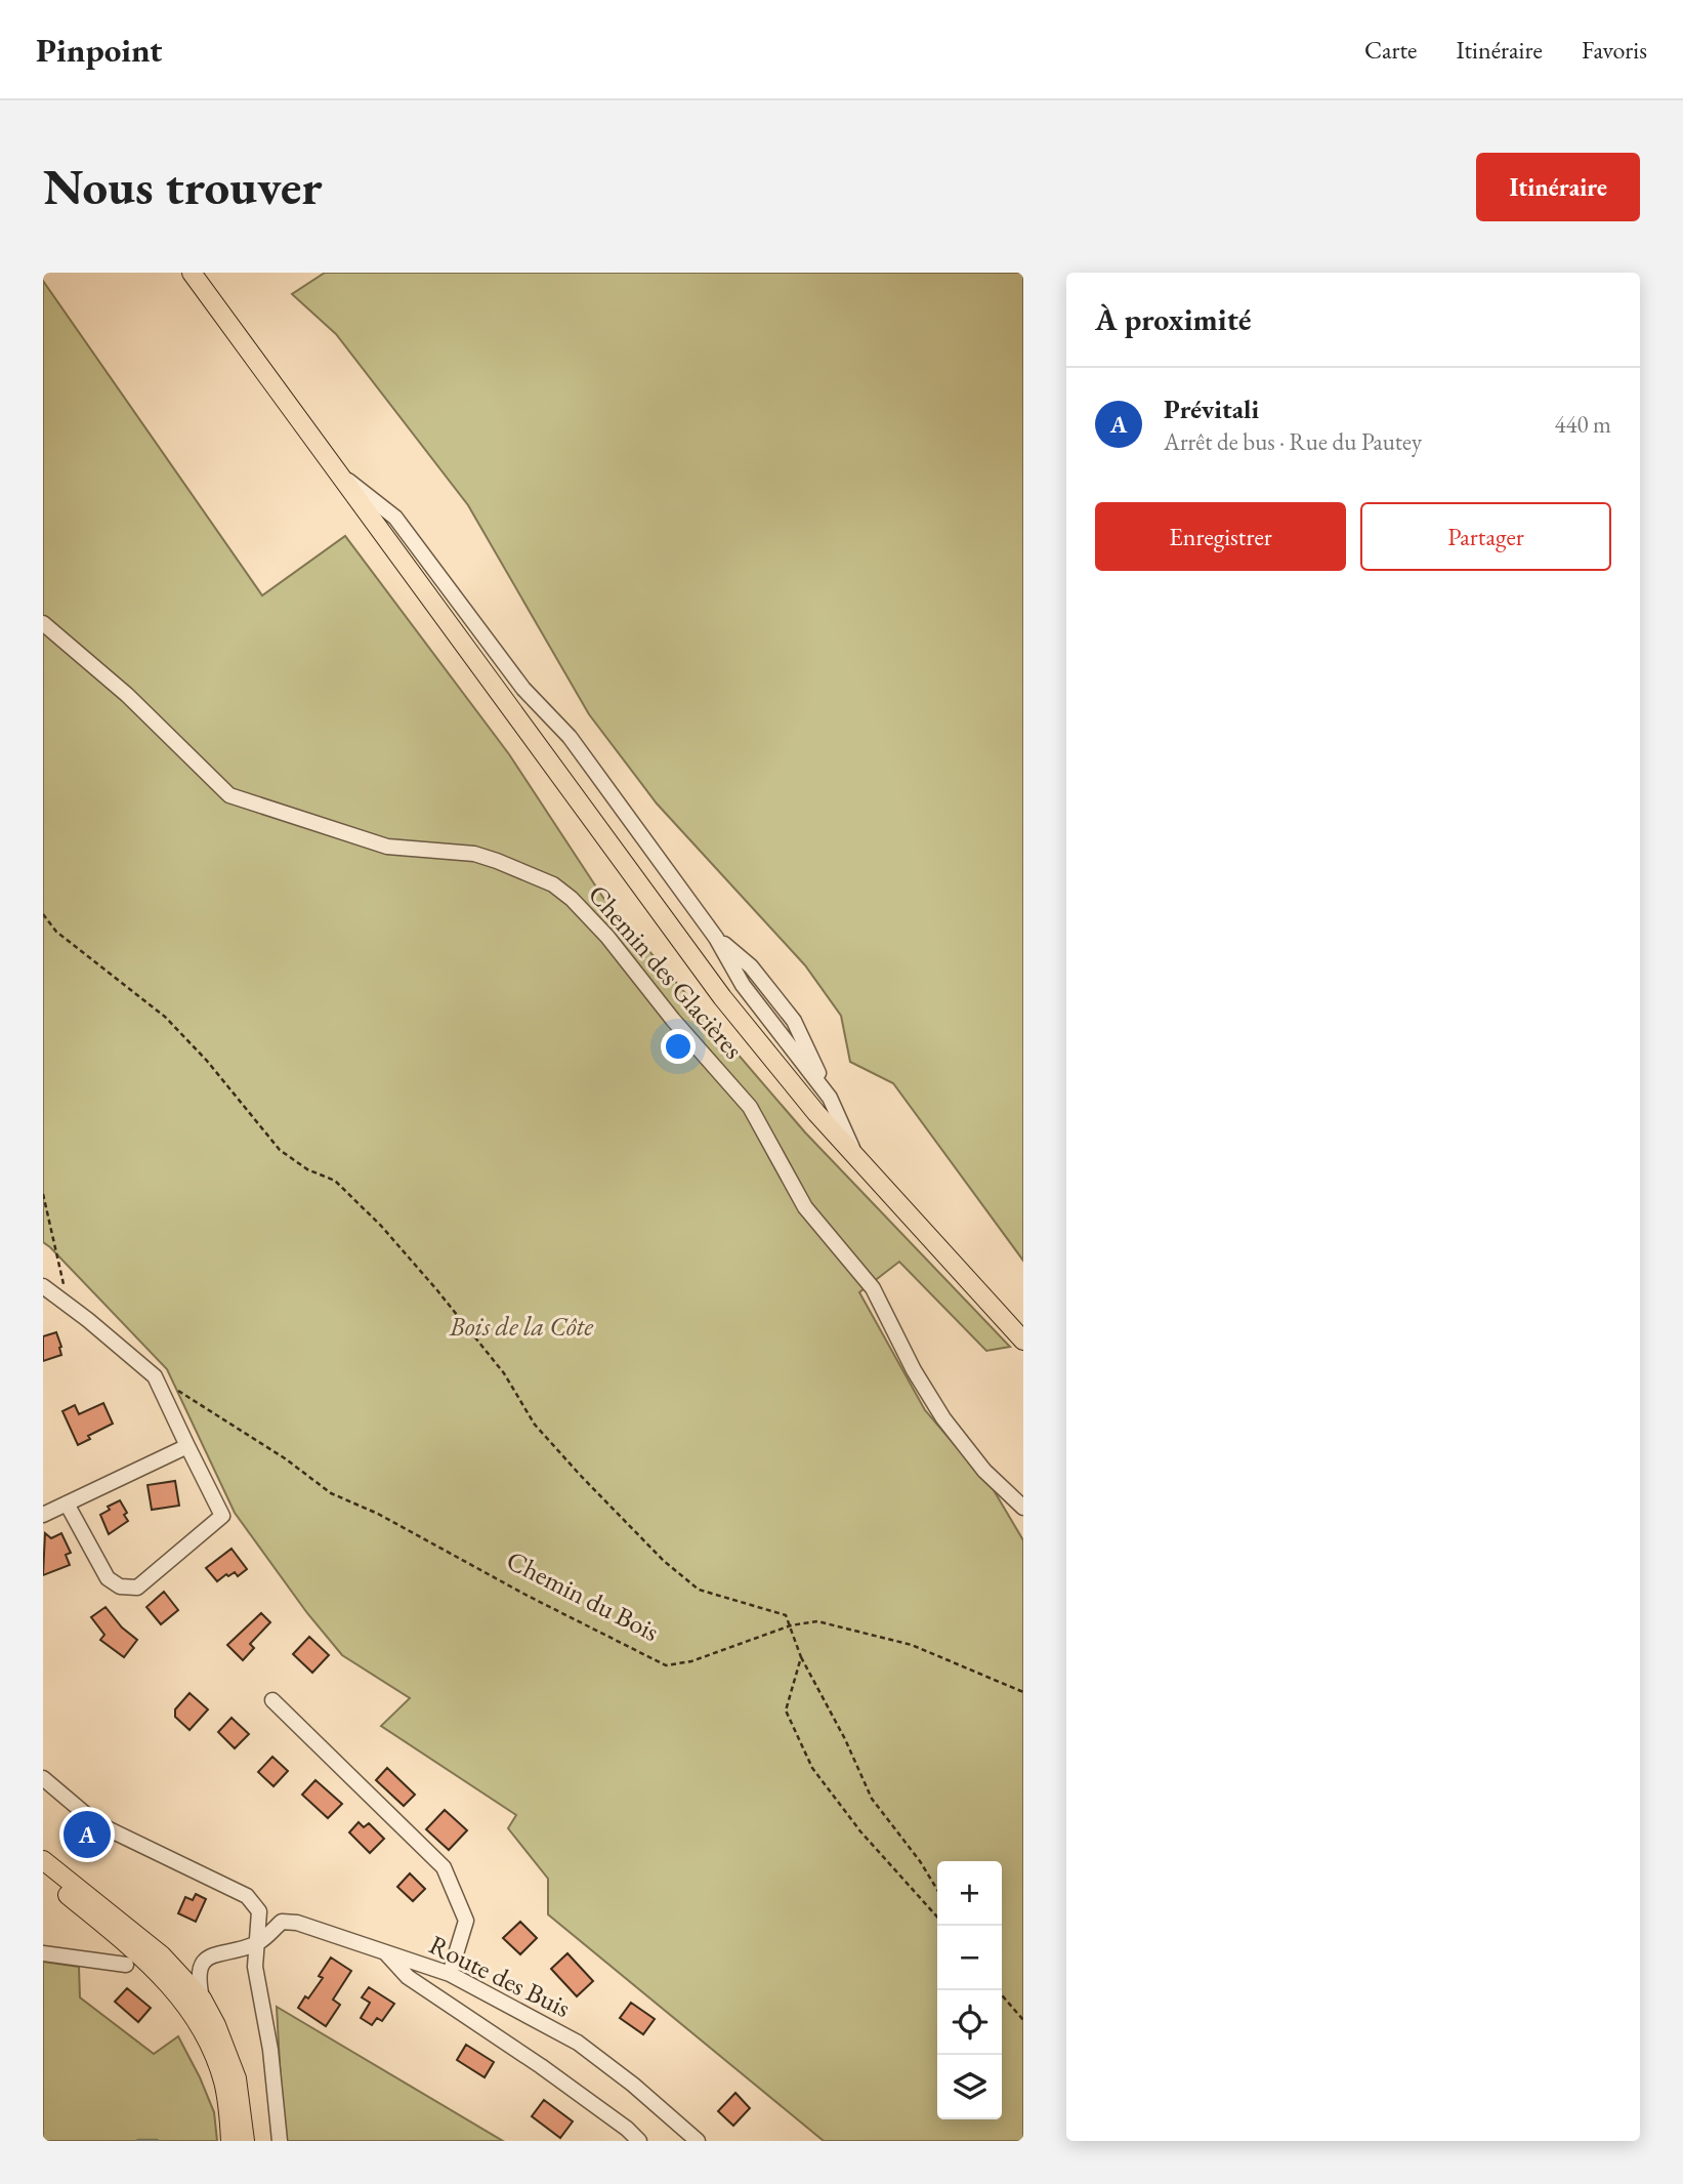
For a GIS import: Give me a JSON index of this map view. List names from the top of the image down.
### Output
{
  "streets": {
    "street": ["Chemin des Glacières", "Route des Buis"],
    "path": ["Chemin du Bois"]
  },
  "parks": ["Bois de la Côte"],
  "page": {
    "header": "Pinpoint",
    "nav": ["Carte", "Itinéraire", "Favoris"],
    "buttons": [
      "Itinéraire",
      ["Enregistrer", "Partager"]
    ],
    "title": "Nous trouver",
    "heading": "À proximité",
    "list": [
      {
        "mark": "A",
        "name": "Prévitali",
        "note": "Arrêt de bus · Rue du Pautey",
        "value": "440 m"
      }
    ],
    "pins": "A",
    "map_buttons": ["+", "−"]
  }
}
